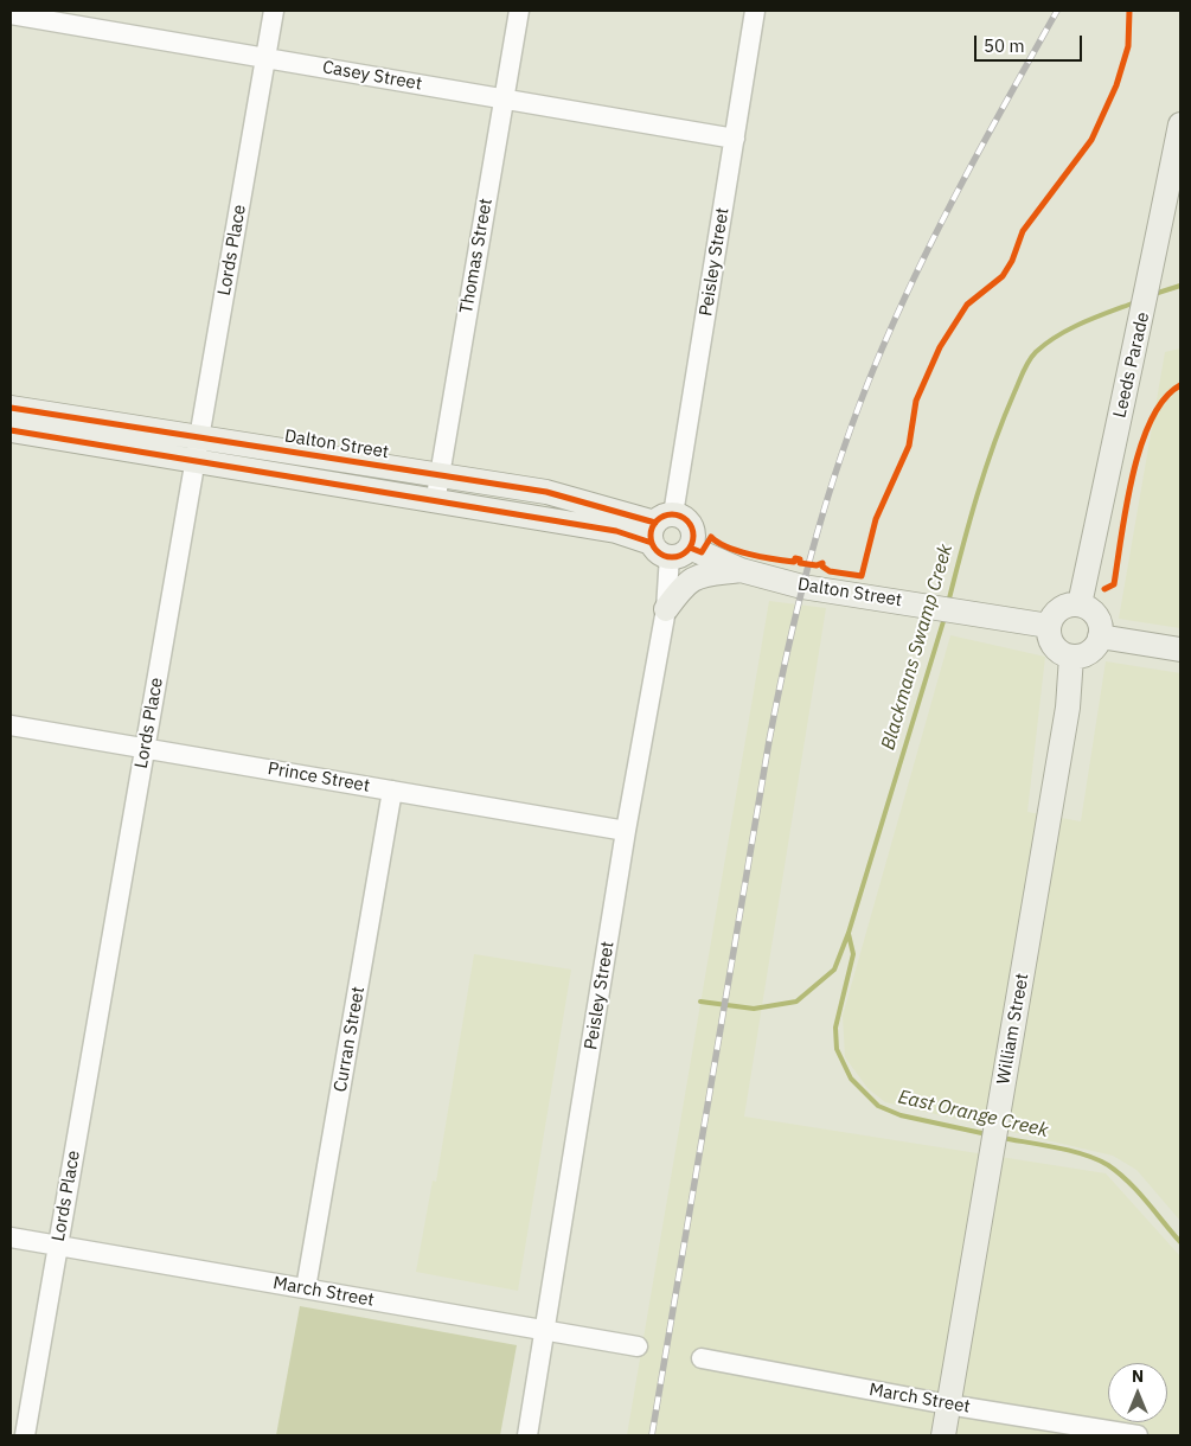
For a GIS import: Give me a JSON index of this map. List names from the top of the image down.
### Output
{
  "streets": {
    "main road": ["Leeds Parade", "Dalton Street", "William Street"],
    "street": [
      "Casey Street",
      "Lords Place",
      "Thomas Street",
      "Peisley Street",
      "Prince Street",
      "Curran Street",
      "March Street"
    ]
  },
  "crossings": [
    ["Casey Street", "Lords Place"],
    ["Casey Street", "Thomas Street"],
    ["Casey Street", "Peisley Street"],
    ["Lords Place", "Dalton Street"],
    ["Lords Place", "Prince Street"],
    ["Lords Place", "March Street"],
    ["Thomas Street", "Dalton Street"],
    ["Peisley Street", "Dalton Street"],
    ["Peisley Street", "Prince Street"],
    ["Peisley Street", "March Street"],
    ["Leeds Parade", "Dalton Street"],
    ["Leeds Parade", "William Street"],
    ["Dalton Street", "William Street"],
    ["Prince Street", "Curran Street"],
    ["William Street", "March Street"],
    ["Curran Street", "March Street"]
  ],
  "water": ["Blackmans Swamp Creek", "East Orange Creek"],
  "scale_bar": "50 m",
  "north": "top"
}
